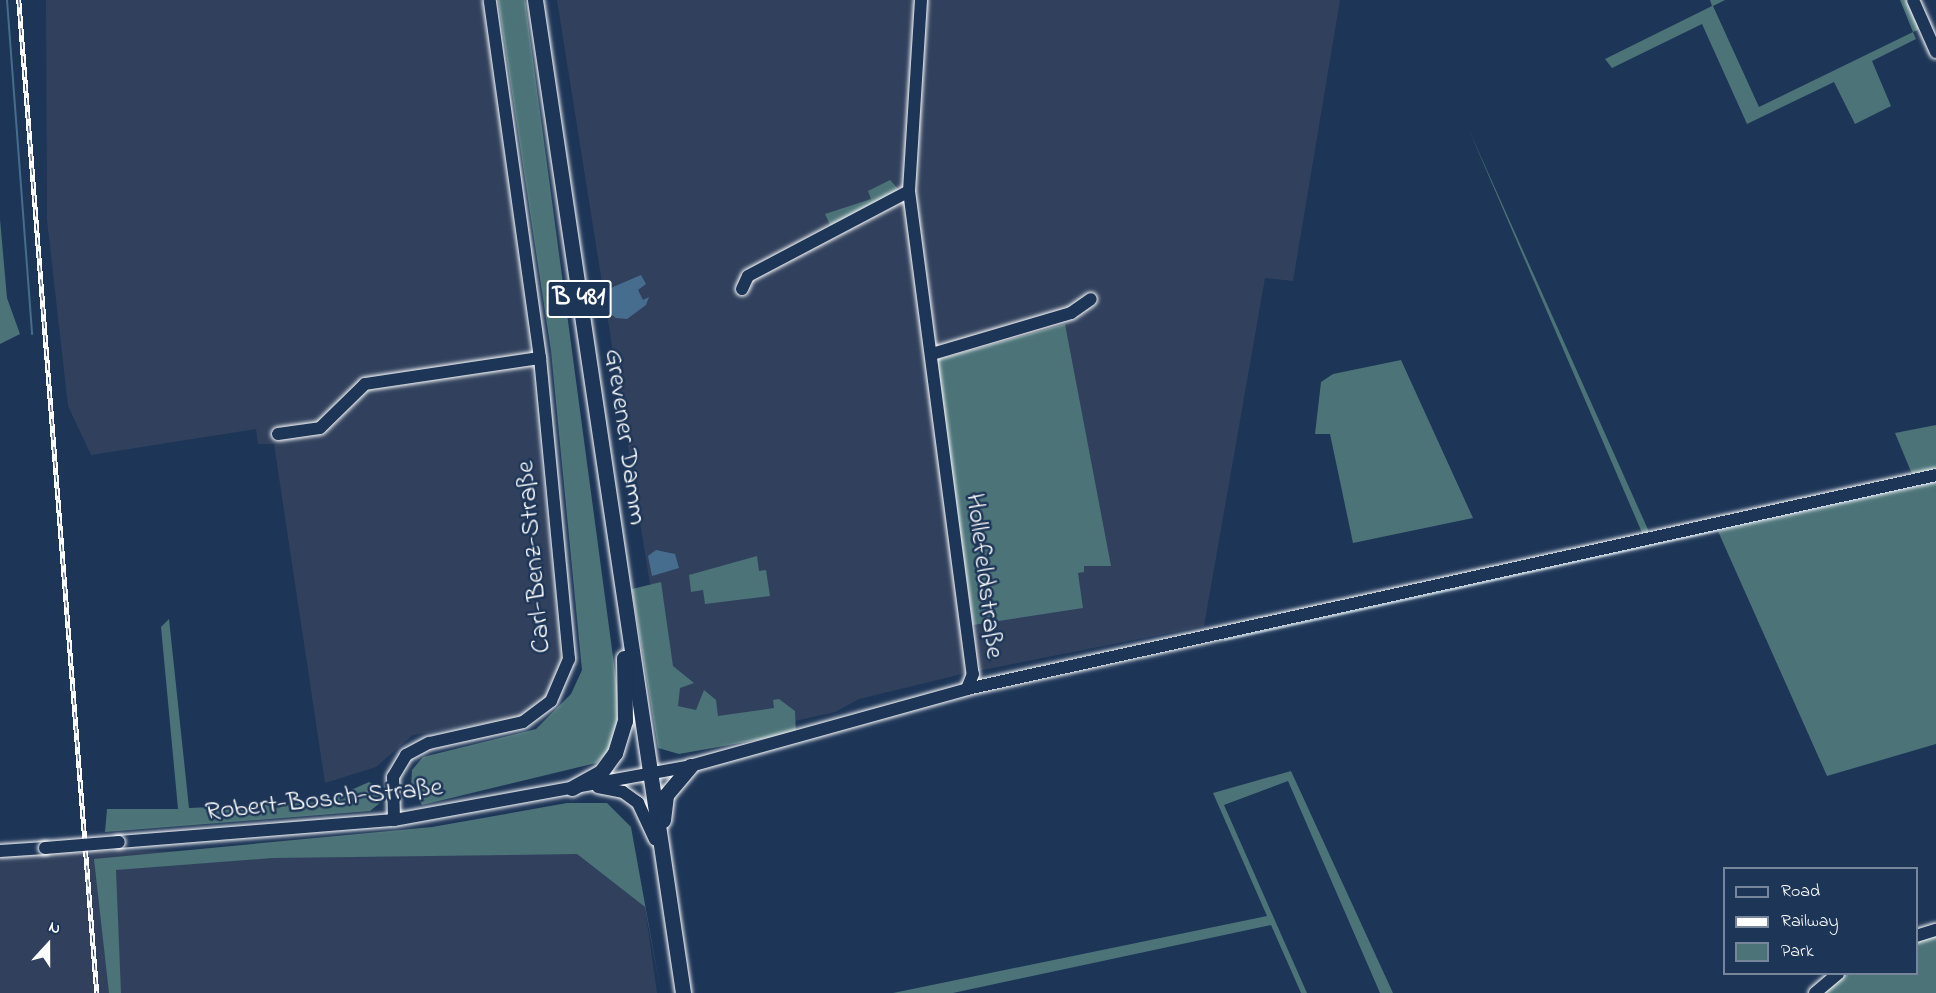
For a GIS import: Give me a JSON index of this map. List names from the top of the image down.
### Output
{
  "streets": {
    "main road": ["B 481", "Grevener Damm"],
    "street": ["Carl-Benz-Straße", "Hollefeldstraße", "Robert-Bosch-Straße"]
  },
  "crossings": [
    ["B 481", "Grevener Damm"],
    ["B 481", "Hollefeldstraße"],
    ["B 481", "Robert-Bosch-Straße"],
    ["Grevener Damm", "Hollefeldstraße"],
    ["Grevener Damm", "Robert-Bosch-Straße"],
    ["Carl-Benz-Straße", "Robert-Bosch-Straße"],
    ["Hollefeldstraße", "Robert-Bosch-Straße"]
  ],
  "legend": ["Road", "Railway", "Park"],
  "north": "top"
}
